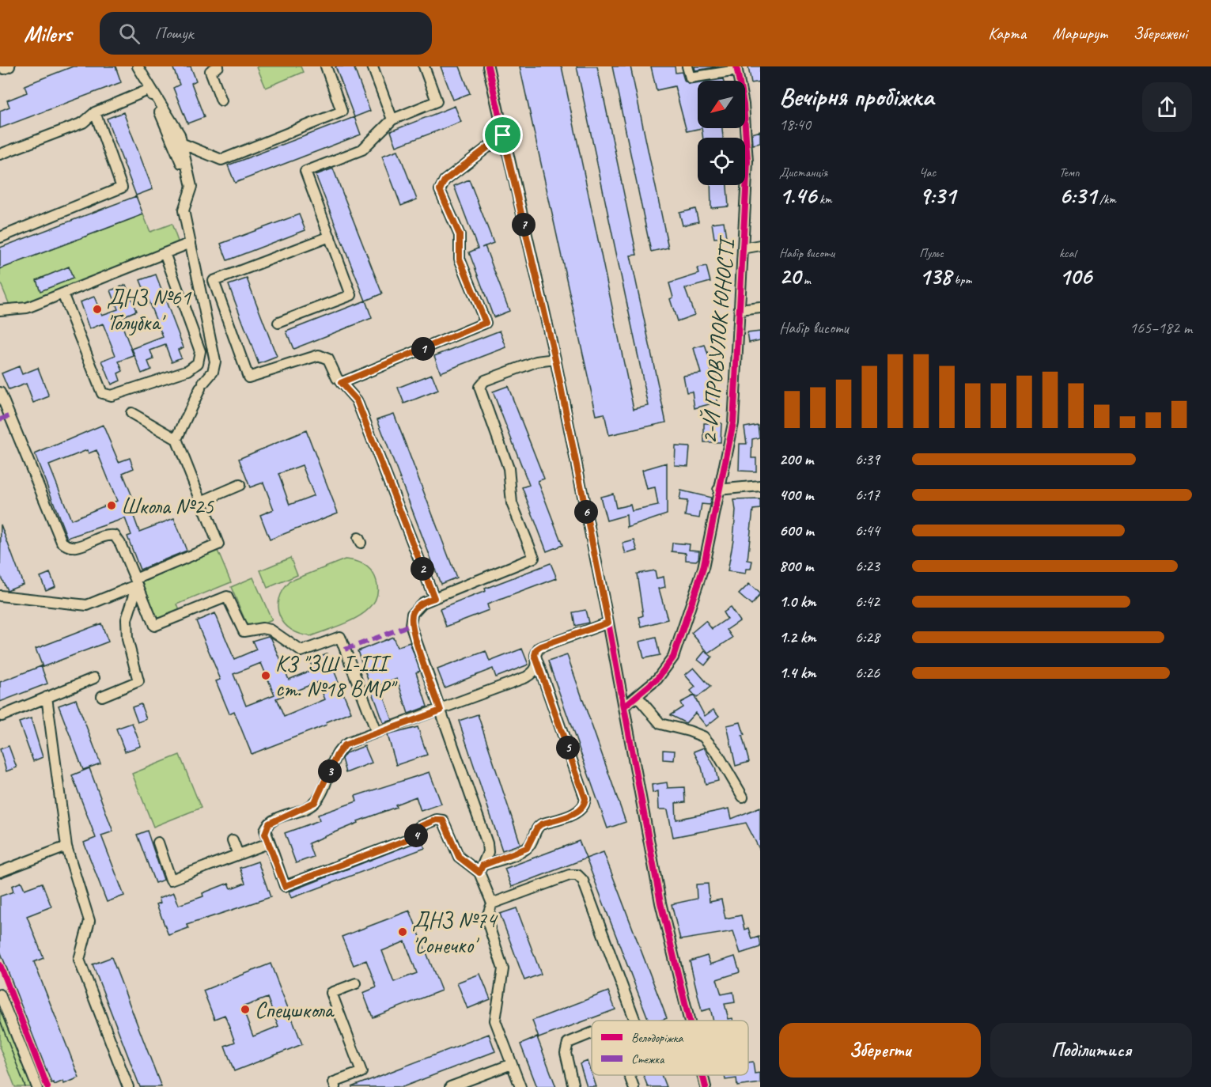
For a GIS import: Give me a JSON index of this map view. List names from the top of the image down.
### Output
{
  "streets": {
    "street": ["2-Й ПРОВУЛОК ЮНОСТІ"]
  },
  "places": [
    "ДНЗ №61 'Голубка'",
    "Школа №25",
    "КЗ \"ЗШ І-ІІІ ст. №18 ВМР\"",
    "ДНЗ №74 'Сонечко'",
    "Спецшкола"
  ],
  "legend": ["Велодоріжка", "Стежка"],
  "north": "bottom left",
  "page": {
    "header": "Milers",
    "search": "Пошук",
    "nav": ["Карта", "Маршрут", "Збережені"],
    "heading": ["Вечірня пробіжка", "18:40"],
    "stats": [
      ["Дистанція", "1.46 km"],
      ["Час", "9:31"],
      ["Темп", "6:31 /km"],
      ["Набір висоти", "20 m"],
      ["Пульс", "138 bpm"],
      ["kcal", "106"]
    ],
    "pins": [
      "7",
      "1",
      "6",
      "2",
      "5",
      "3",
      "4"
    ],
    "chart": ["Набір висоти", "165–182 m"],
    "list": [
      {
        "name": "200 m",
        "note": "6:39"
      },
      {
        "name": "400 m",
        "note": "6:17"
      },
      {
        "name": "600 m",
        "note": "6:44"
      },
      {
        "name": "800 m",
        "note": "6:23"
      },
      {
        "name": "1.0 km",
        "note": "6:42"
      },
      {
        "name": "1.2 km",
        "note": "6:28"
      },
      {
        "name": "1.4 km",
        "note": "6:26"
      }
    ],
    "buttons": ["Зберегти", "Поділитися"]
  }
}
